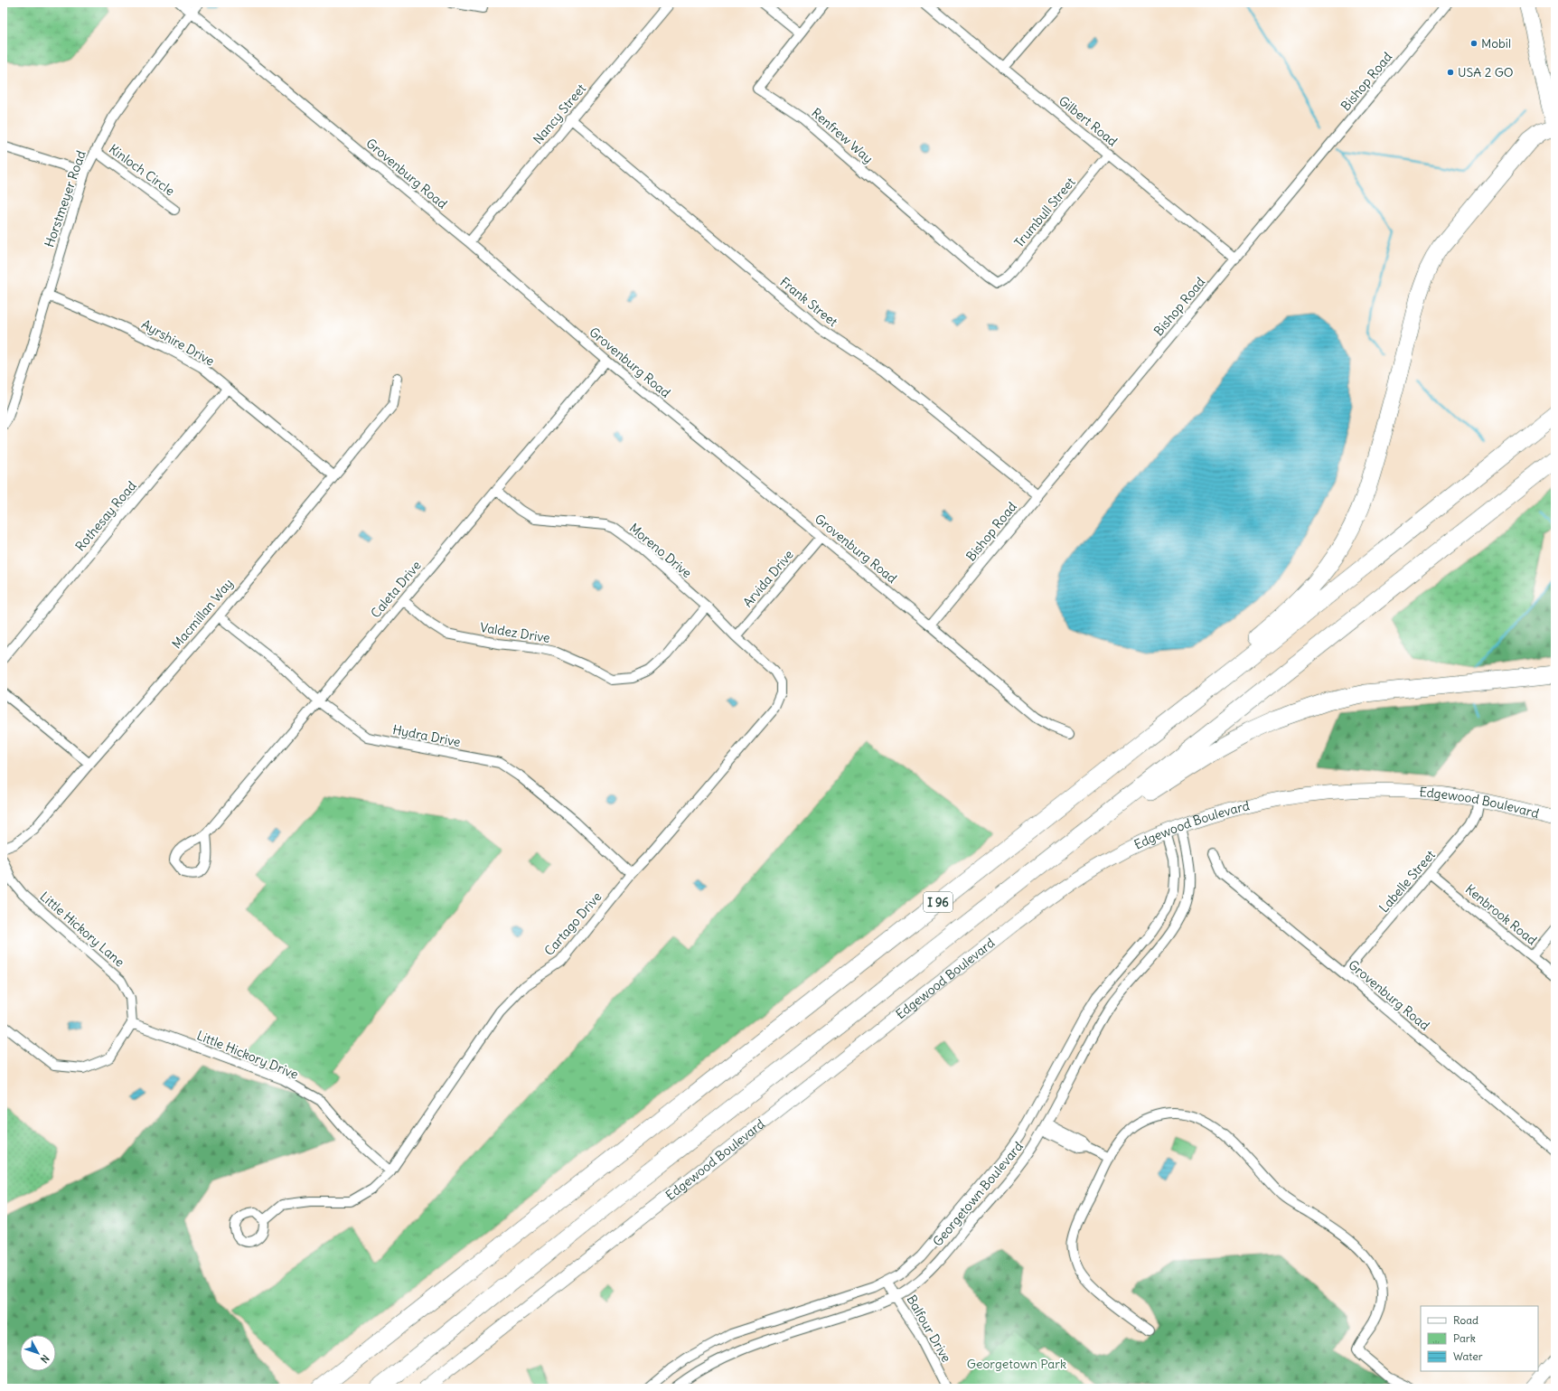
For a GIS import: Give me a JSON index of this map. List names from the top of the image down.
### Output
{
  "streets": {
    "highway": ["I 96"],
    "street": [
      "Bishop Road",
      "Nancy Street",
      "Gilbert Road",
      "Renfrew Way",
      "Kinloch Circle",
      "Grovenburg Road",
      "Horstmeyer Road",
      "Trumbull Street",
      "Frank Street",
      "Ayrshire Drive",
      "Rothesay Road",
      "Moreno Drive",
      "Arvida Drive",
      "Caleta Drive",
      "Macmillan Way",
      "Valdez Drive",
      "Hydra Drive",
      "Edgewood Boulevard",
      "Labelle Street",
      "Kenbrook Road",
      "Cartago Drive",
      "Little Hickory Lane",
      "Little Hickory Drive",
      "Georgetown Boulevard",
      "Balfour Drive"
    ]
  },
  "crossings": [
    ["Bishop Road", "Gilbert Road"],
    ["Bishop Road", "Grovenburg Road"],
    ["Bishop Road", "Frank Street"],
    ["Nancy Street", "Grovenburg Road"],
    ["Nancy Street", "Frank Street"],
    ["Gilbert Road", "Trumbull Street"],
    ["Renfrew Way", "Trumbull Street"],
    ["Kinloch Circle", "Horstmeyer Road"],
    ["Grovenburg Road", "Horstmeyer Road"],
    ["Grovenburg Road", "Arvida Drive"],
    ["Grovenburg Road", "Caleta Drive"],
    ["Grovenburg Road", "Labelle Street"],
    ["Horstmeyer Road", "Ayrshire Drive"],
    ["Ayrshire Drive", "Rothesay Road"],
    ["Ayrshire Drive", "Macmillan Way"],
    ["Moreno Drive", "Arvida Drive"],
    ["Moreno Drive", "Caleta Drive"],
    ["Moreno Drive", "Valdez Drive"],
    ["Moreno Drive", "Cartago Drive"],
    ["Caleta Drive", "Valdez Drive"],
    ["Caleta Drive", "Hydra Drive"],
    ["Macmillan Way", "Hydra Drive"],
    ["Hydra Drive", "Cartago Drive"],
    ["Edgewood Boulevard", "Labelle Street"],
    ["Edgewood Boulevard", "Georgetown Boulevard"],
    ["Labelle Street", "Kenbrook Road"],
    ["Cartago Drive", "Little Hickory Drive"],
    ["Little Hickory Lane", "Little Hickory Drive"],
    ["Georgetown Boulevard", "Balfour Drive"]
  ],
  "parks": ["Georgetown Park"],
  "places": ["Mobil", "USA 2 GO"],
  "legend": ["Road", "Park", "Water"],
  "north": "bottom right"
}
